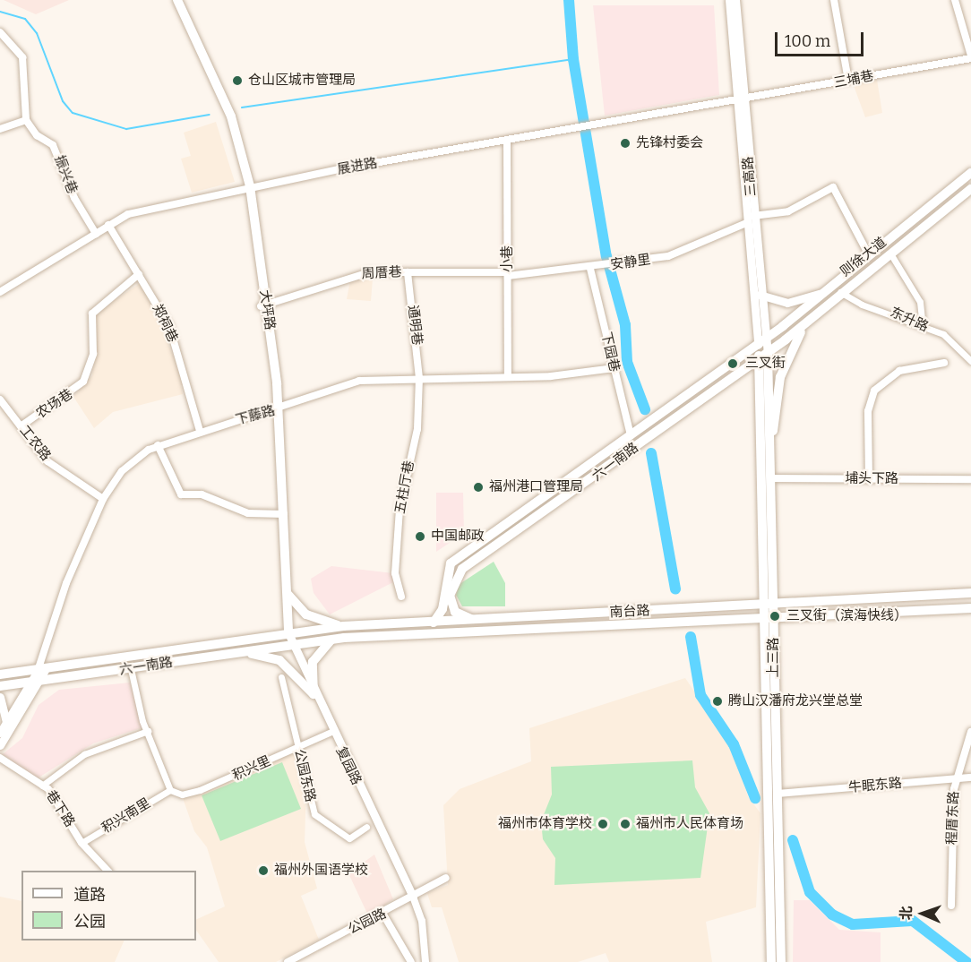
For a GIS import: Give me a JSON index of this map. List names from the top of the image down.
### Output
{
  "streets": {
    "main road": [
      "三高路",
      "则徐大道",
      "六一南路",
      "南台路",
      "上三路",
      "复园路"
    ],
    "street": [
      "三埔巷",
      "展进路",
      "振兴巷",
      "小巷",
      "安静里",
      "周厝巷",
      "东升路",
      "郑祠巷",
      "通明巷",
      "下园巷",
      "农场巷",
      "下藤路",
      "工农路",
      "埔头下路",
      "五柱厅巷",
      "积兴里",
      "公园东路",
      "牛眠东路",
      "巷下路",
      "积兴南里",
      "程厝东路",
      "公园路"
    ]
  },
  "crossings": [
    ["三埔巷", "展进路"],
    ["三埔巷", "三高路"],
    ["展进路", "振兴巷"],
    ["展进路", "三高路"],
    ["展进路", "小巷"],
    ["展进路", "郑祠巷"],
    ["三高路", "则徐大道"],
    ["三高路", "安静里"],
    ["三高路", "六一南路"],
    ["三高路", "上三路"],
    ["则徐大道", "东升路"],
    ["则徐大道", "六一南路"],
    ["则徐大道", "上三路"],
    ["小巷", "安静里"],
    ["小巷", "周厝巷"],
    ["小巷", "下藤路"],
    ["安静里", "周厝巷"],
    ["安静里", "下园巷"],
    ["周厝巷", "通明巷"],
    ["郑祠巷", "农场巷"],
    ["郑祠巷", "下藤路"],
    ["通明巷", "下藤路"],
    ["通明巷", "五柱厅巷"],
    ["下园巷", "下藤路"],
    ["下园巷", "六一南路"],
    ["农场巷", "工农路"],
    ["下藤路", "工农路"],
    ["下藤路", "六一南路"],
    ["下藤路", "五柱厅巷"],
    ["六一南路", "南台路"],
    ["六一南路", "上三路"],
    ["六一南路", "复园路"],
    ["埔头下路", "上三路"],
    ["南台路", "上三路"],
    ["南台路", "复园路"],
    ["上三路", "牛眠东路"],
    ["复园路", "积兴里"],
    ["复园路", "公园路"],
    ["积兴里", "公园东路"],
    ["积兴里", "积兴南里"],
    ["牛眠东路", "程厝东路"],
    ["巷下路", "积兴南里"]
  ],
  "places": [
    "仓山区城市管理局",
    "先锋村委会",
    "三叉街",
    "福州港口管理局",
    "中国邮政",
    "三叉街（滨海快线）",
    "腾山汉潘府龙兴堂总堂",
    "福州市体育学校",
    "福州市人民体育场",
    "福州外国语学校"
  ],
  "legend": ["道路", "公园"],
  "scale_bar": "100 m",
  "north": "left"
}
